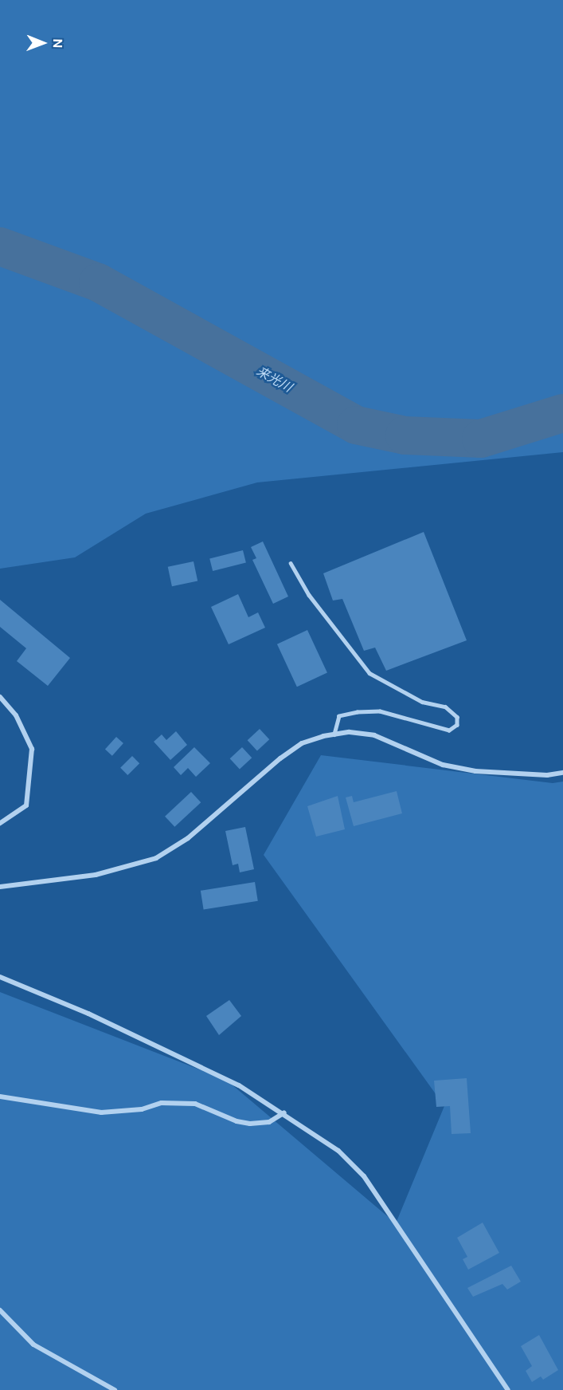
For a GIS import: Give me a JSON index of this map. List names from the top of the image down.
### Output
{
  "water": ["来光川"],
  "north": "right"
}
